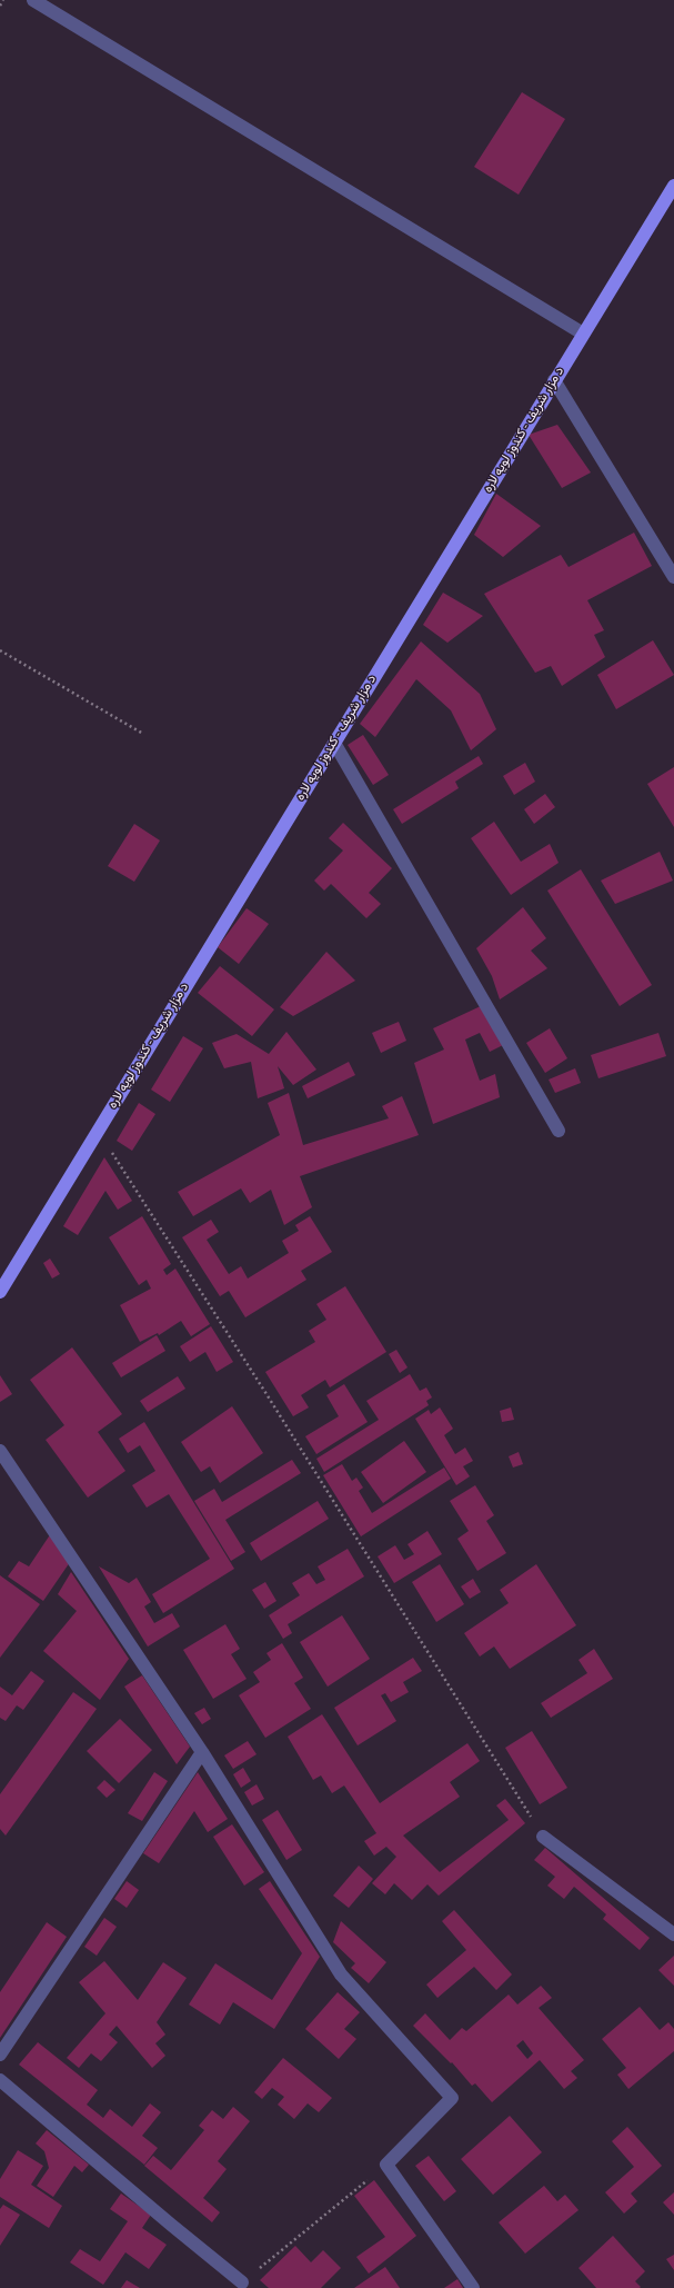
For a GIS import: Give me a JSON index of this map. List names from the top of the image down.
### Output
{
  "streets": {
    "main road": ["د مزار شریف - کندوز لویه لاره"]
  }
}
